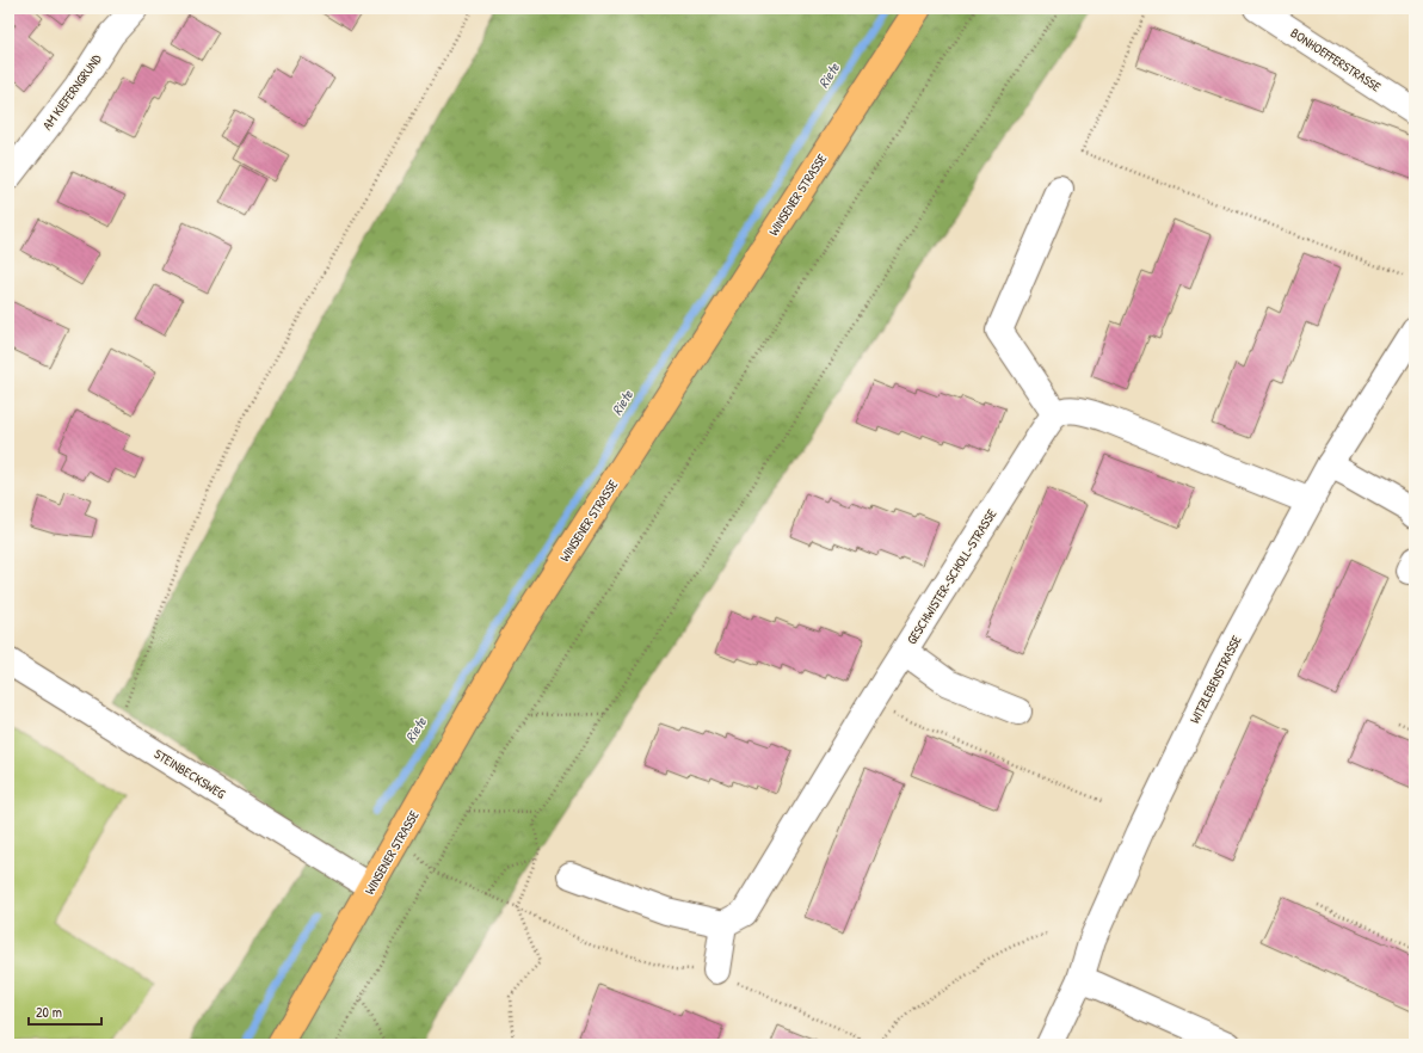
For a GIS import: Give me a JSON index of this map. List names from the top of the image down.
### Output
{
  "streets": {
    "main road": ["WINSENER STRASSE"],
    "street": [
      "BONHOEFFERSTRASSE",
      "AM KIEFERNGRUND",
      "GESCHWISTER-SCHOLL-STRASSE",
      "WITZLEBENSTRASSE",
      "STEINBECKSWEG"
    ]
  },
  "crossings": [
    ["WINSENER STRASSE", "STEINBECKSWEG"]
  ],
  "water": ["Riete"],
  "scale_bar": "20 m"
}
